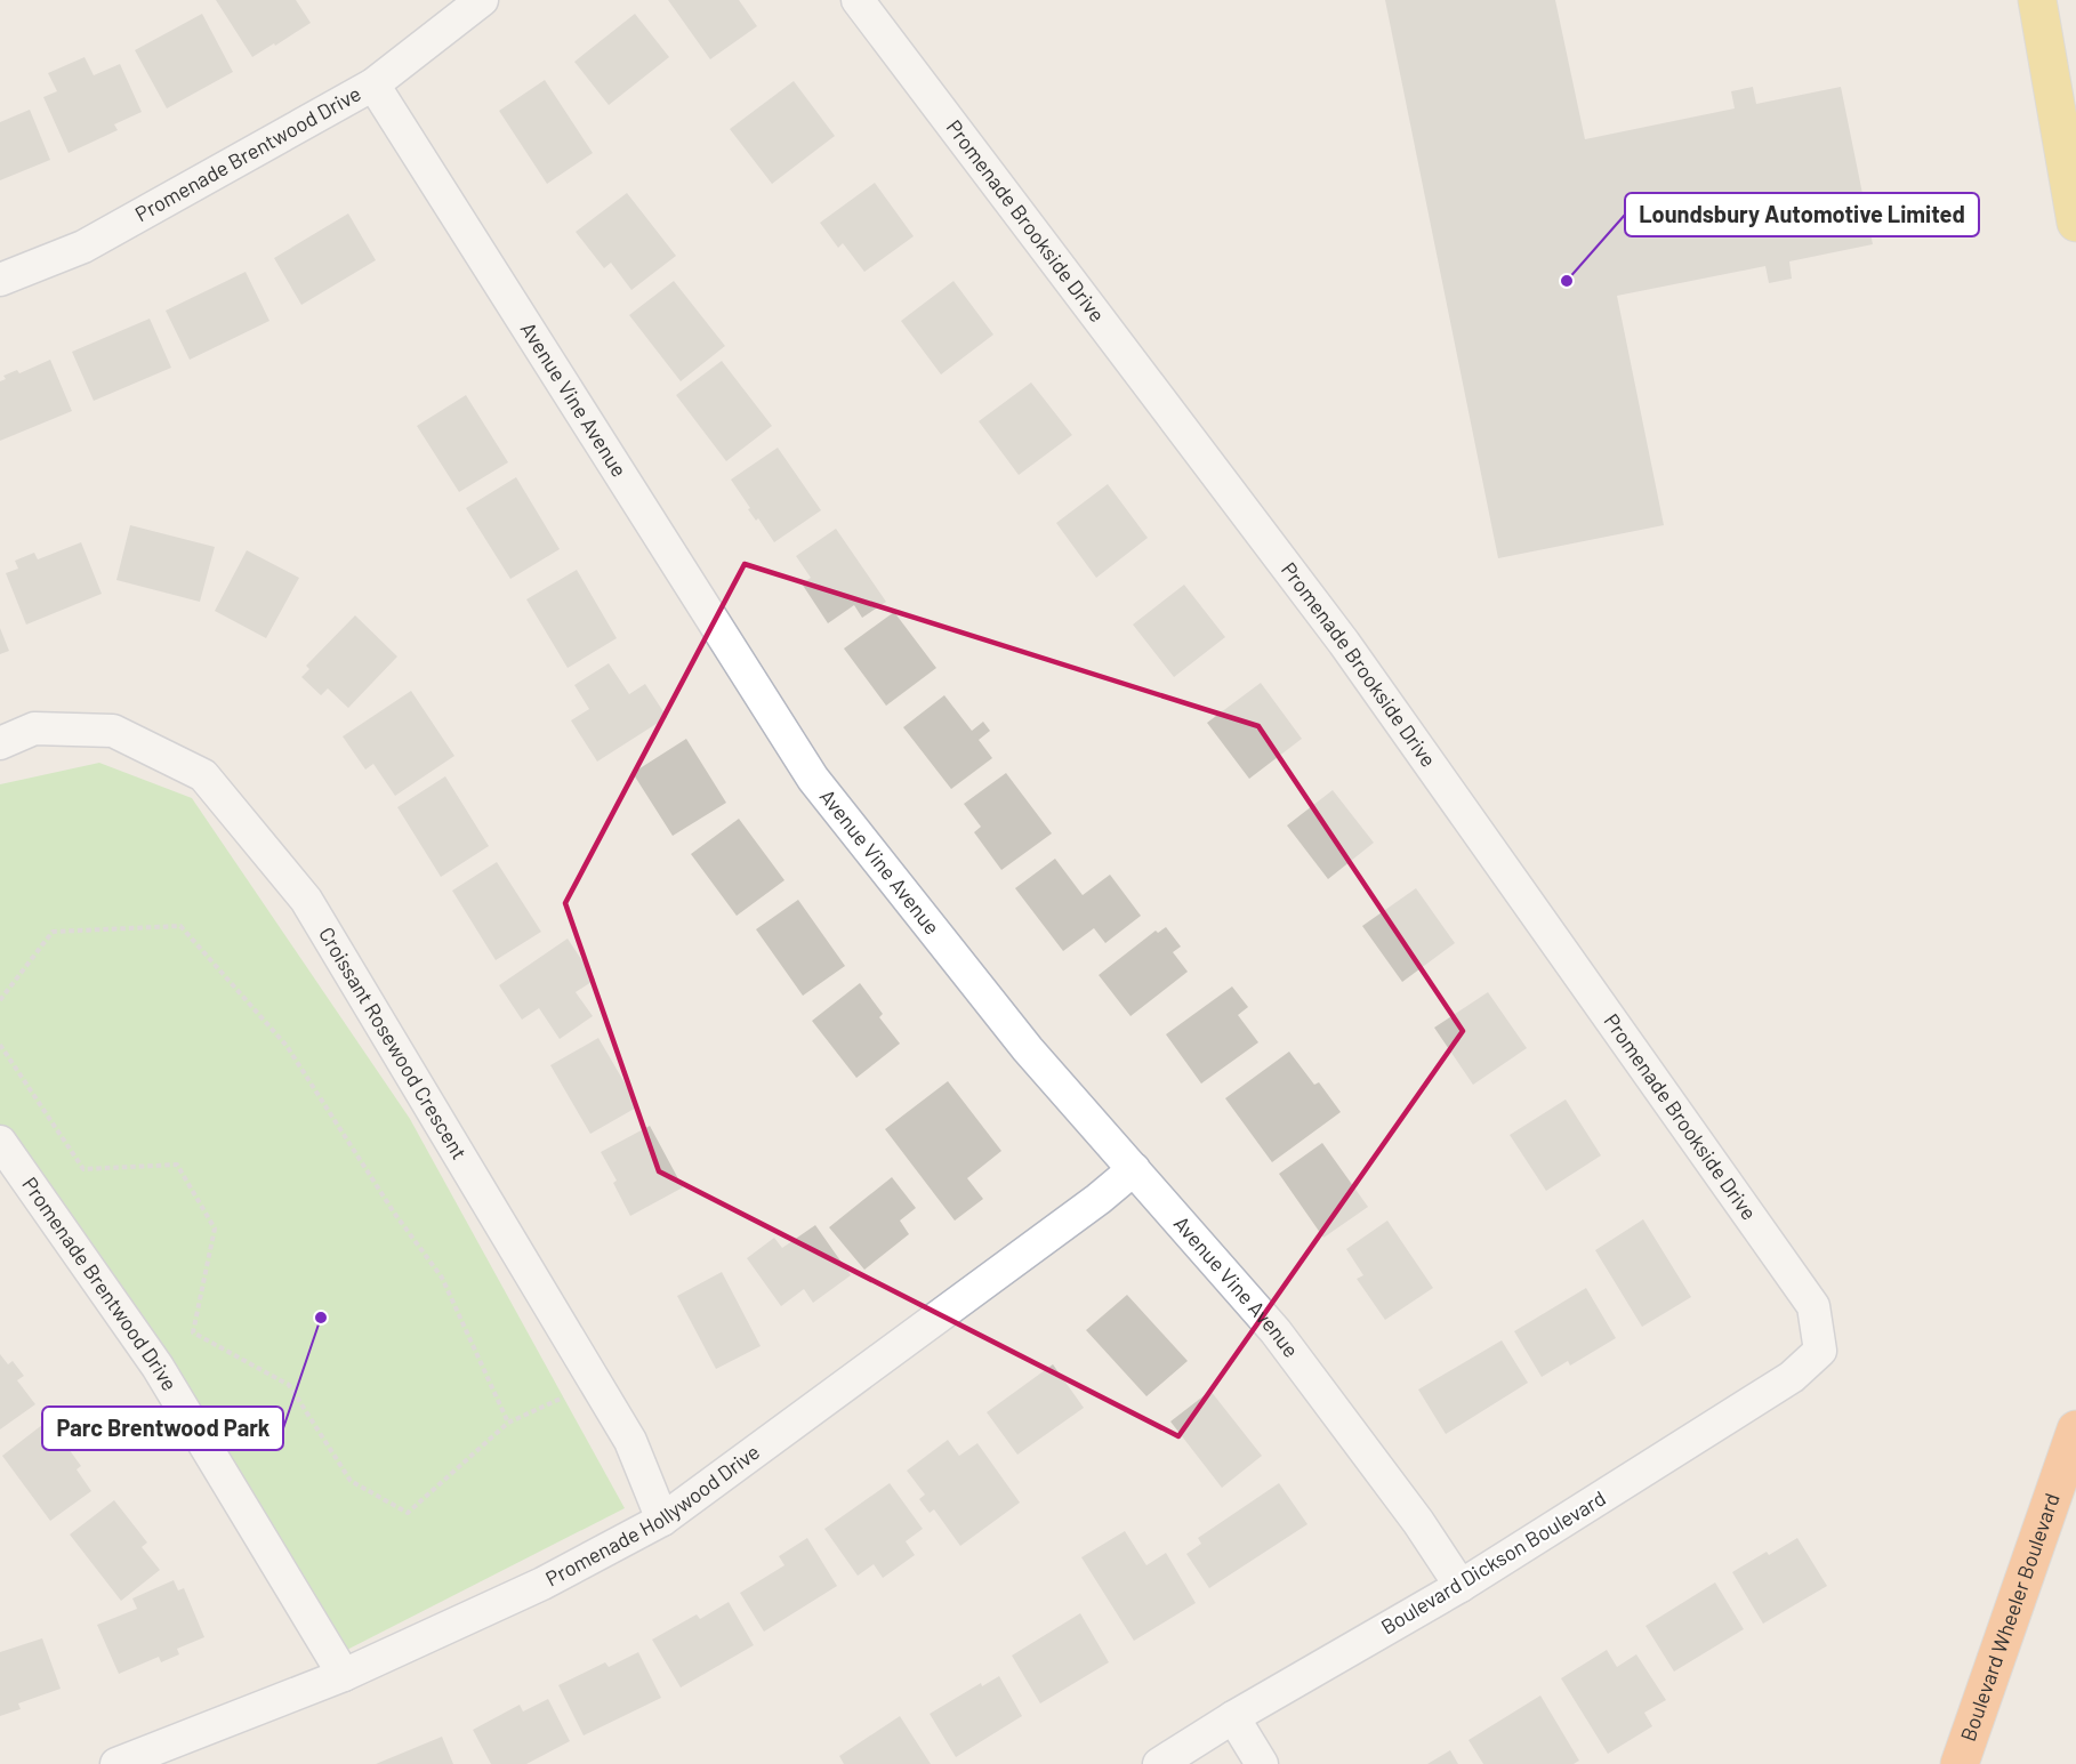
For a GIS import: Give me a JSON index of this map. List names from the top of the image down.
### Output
{
  "streets": {
    "highway": ["Boulevard Wheeler Boulevard"],
    "street": [
      "Promenade Brentwood Drive",
      "Promenade Brookside Drive",
      "Avenue Vine Avenue",
      "Croissant Rosewood Crescent",
      "Promenade Hollywood Drive",
      "Boulevard Dickson Boulevard"
    ]
  },
  "crossings": [
    ["Promenade Brentwood Drive", "Avenue Vine Avenue"],
    ["Promenade Brentwood Drive", "Promenade Hollywood Drive"],
    ["Promenade Brookside Drive", "Boulevard Dickson Boulevard"],
    ["Avenue Vine Avenue", "Promenade Hollywood Drive"],
    ["Avenue Vine Avenue", "Boulevard Dickson Boulevard"],
    ["Croissant Rosewood Crescent", "Promenade Hollywood Drive"]
  ],
  "places": ["Loundsbury Automotive Limited", "Parc Brentwood Park"]
}
